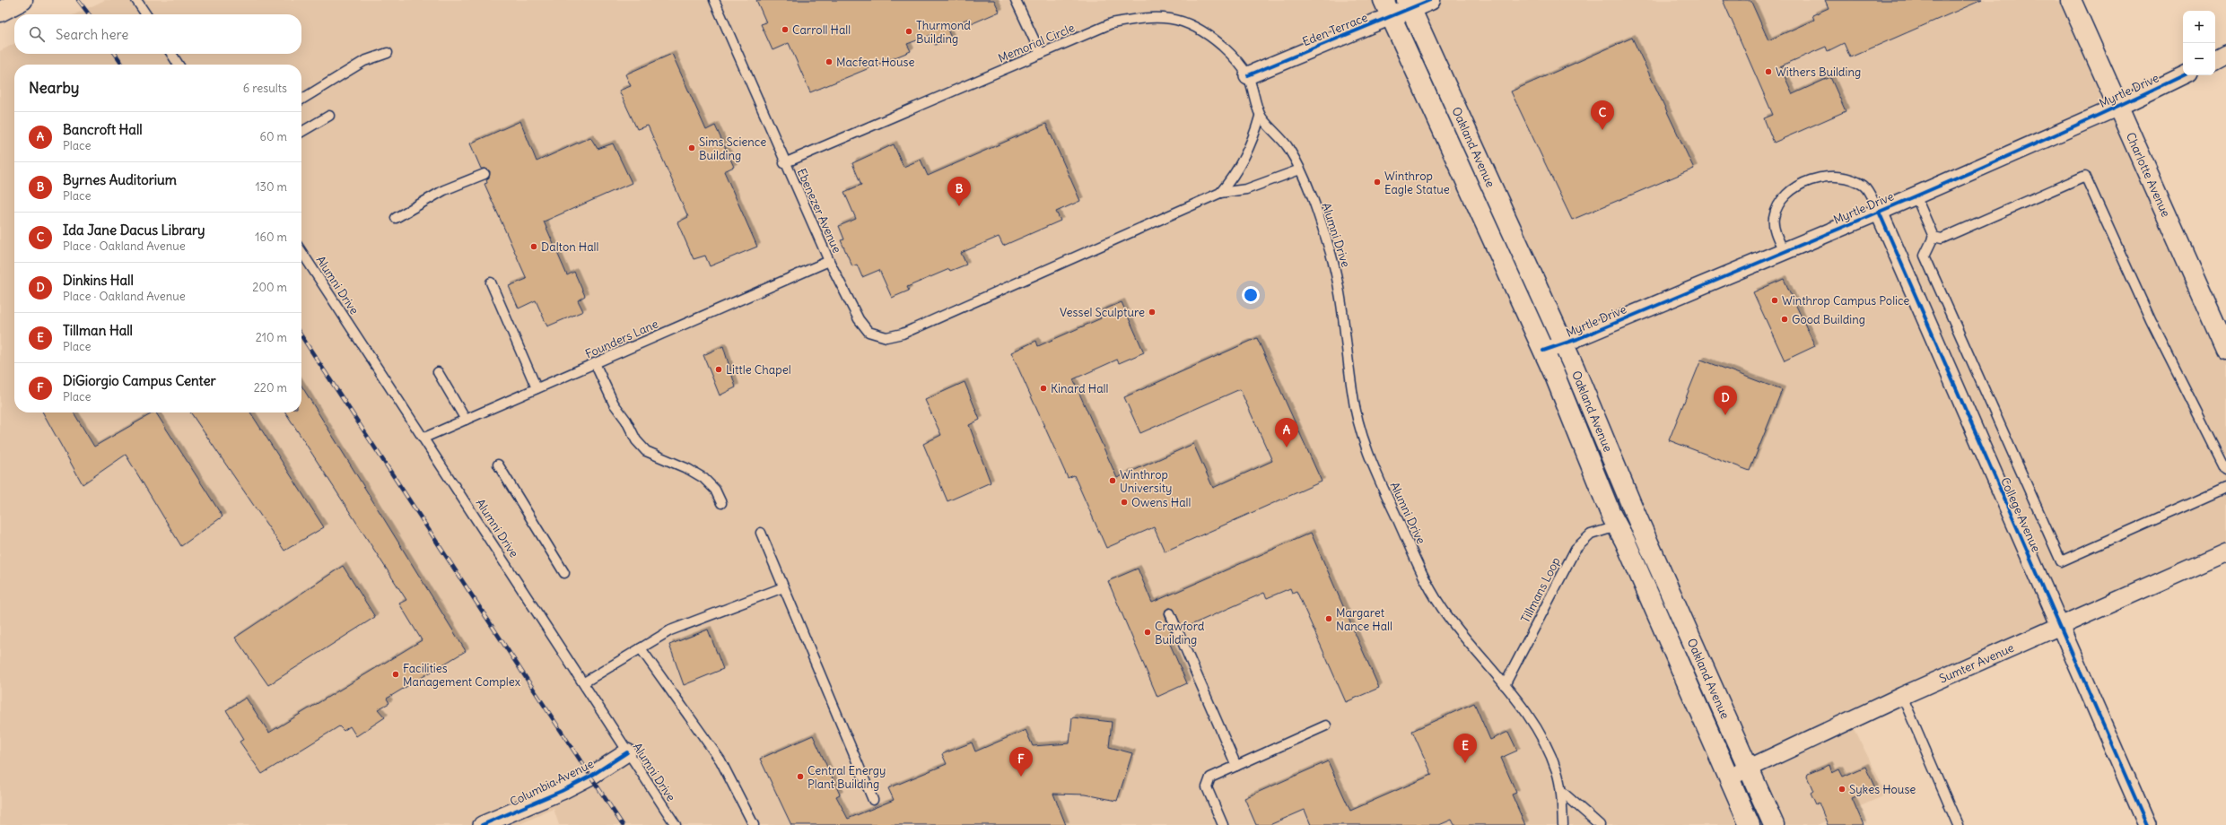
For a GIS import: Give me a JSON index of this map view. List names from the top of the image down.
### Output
{
  "streets": {
    "main road": ["Eden Terrace", "Oakland Avenue", "Charlotte Avenue"],
    "street": [
      "Myrtle Drive",
      "College Avenue",
      "Sumter Avenue",
      "Columbia Avenue"
    ],
    "lane": [
      "Memorial Circle",
      "Ebenezer Avenue",
      "Alumni Drive",
      "Founders Lane",
      "Tillmans Loop"
    ]
  },
  "crossings": [
    ["Eden Terrace", "Memorial Circle"],
    ["Eden Terrace", "Oakland Avenue"],
    ["Memorial Circle", "Ebenezer Avenue"],
    ["Myrtle Drive", "Oakland Avenue"],
    ["Myrtle Drive", "Charlotte Avenue"],
    ["Myrtle Drive", "College Avenue"],
    ["Oakland Avenue", "Tillmans Loop"],
    ["Oakland Avenue", "Sumter Avenue"],
    ["Ebenezer Avenue", "Founders Lane"],
    ["Alumni Drive", "Founders Lane"],
    ["Alumni Drive", "Tillmans Loop"],
    ["Alumni Drive", "Columbia Avenue"],
    ["College Avenue", "Sumter Avenue"]
  ],
  "places": [
    "Carroll Hall",
    "Thurmond Building",
    "Macfeat House",
    "Withers Building",
    "Sims Science Building",
    "Winthrop Eagle Statue",
    "Dalton Hall",
    "Winthrop Campus Police",
    "Vessel Sculpture",
    "Good Building",
    "Little Chapel",
    "Kinard Hall",
    "Winthrop University",
    "Owens Hall",
    "Margaret Nance Hall",
    "Crawford Building",
    "Facilities Management Complex",
    "Central Energy Plant Building",
    "Sykes House"
  ],
  "page": {
    "map_buttons": ["+", "−"],
    "search": "Search here",
    "heading": ["Nearby", "6 results"],
    "pins": [
      "C",
      "B",
      "D",
      "A",
      "E",
      "F"
    ],
    "list": [
      {
        "mark": "A",
        "name": "Bancroft Hall",
        "note": "Place",
        "value": "60 m"
      },
      {
        "mark": "B",
        "name": "Byrnes Auditorium",
        "note": "Place",
        "value": "130 m"
      },
      {
        "mark": "C",
        "name": "Ida Jane Dacus Library",
        "note": "Place · Oakland Avenue",
        "value": "160 m"
      },
      {
        "mark": "D",
        "name": "Dinkins Hall",
        "note": "Place · Oakland Avenue",
        "value": "200 m"
      },
      {
        "mark": "E",
        "name": "Tillman Hall",
        "note": "Place",
        "value": "210 m"
      },
      {
        "mark": "F",
        "name": "DiGiorgio Campus Center",
        "note": "Place",
        "value": "220 m"
      }
    ]
  }
}
